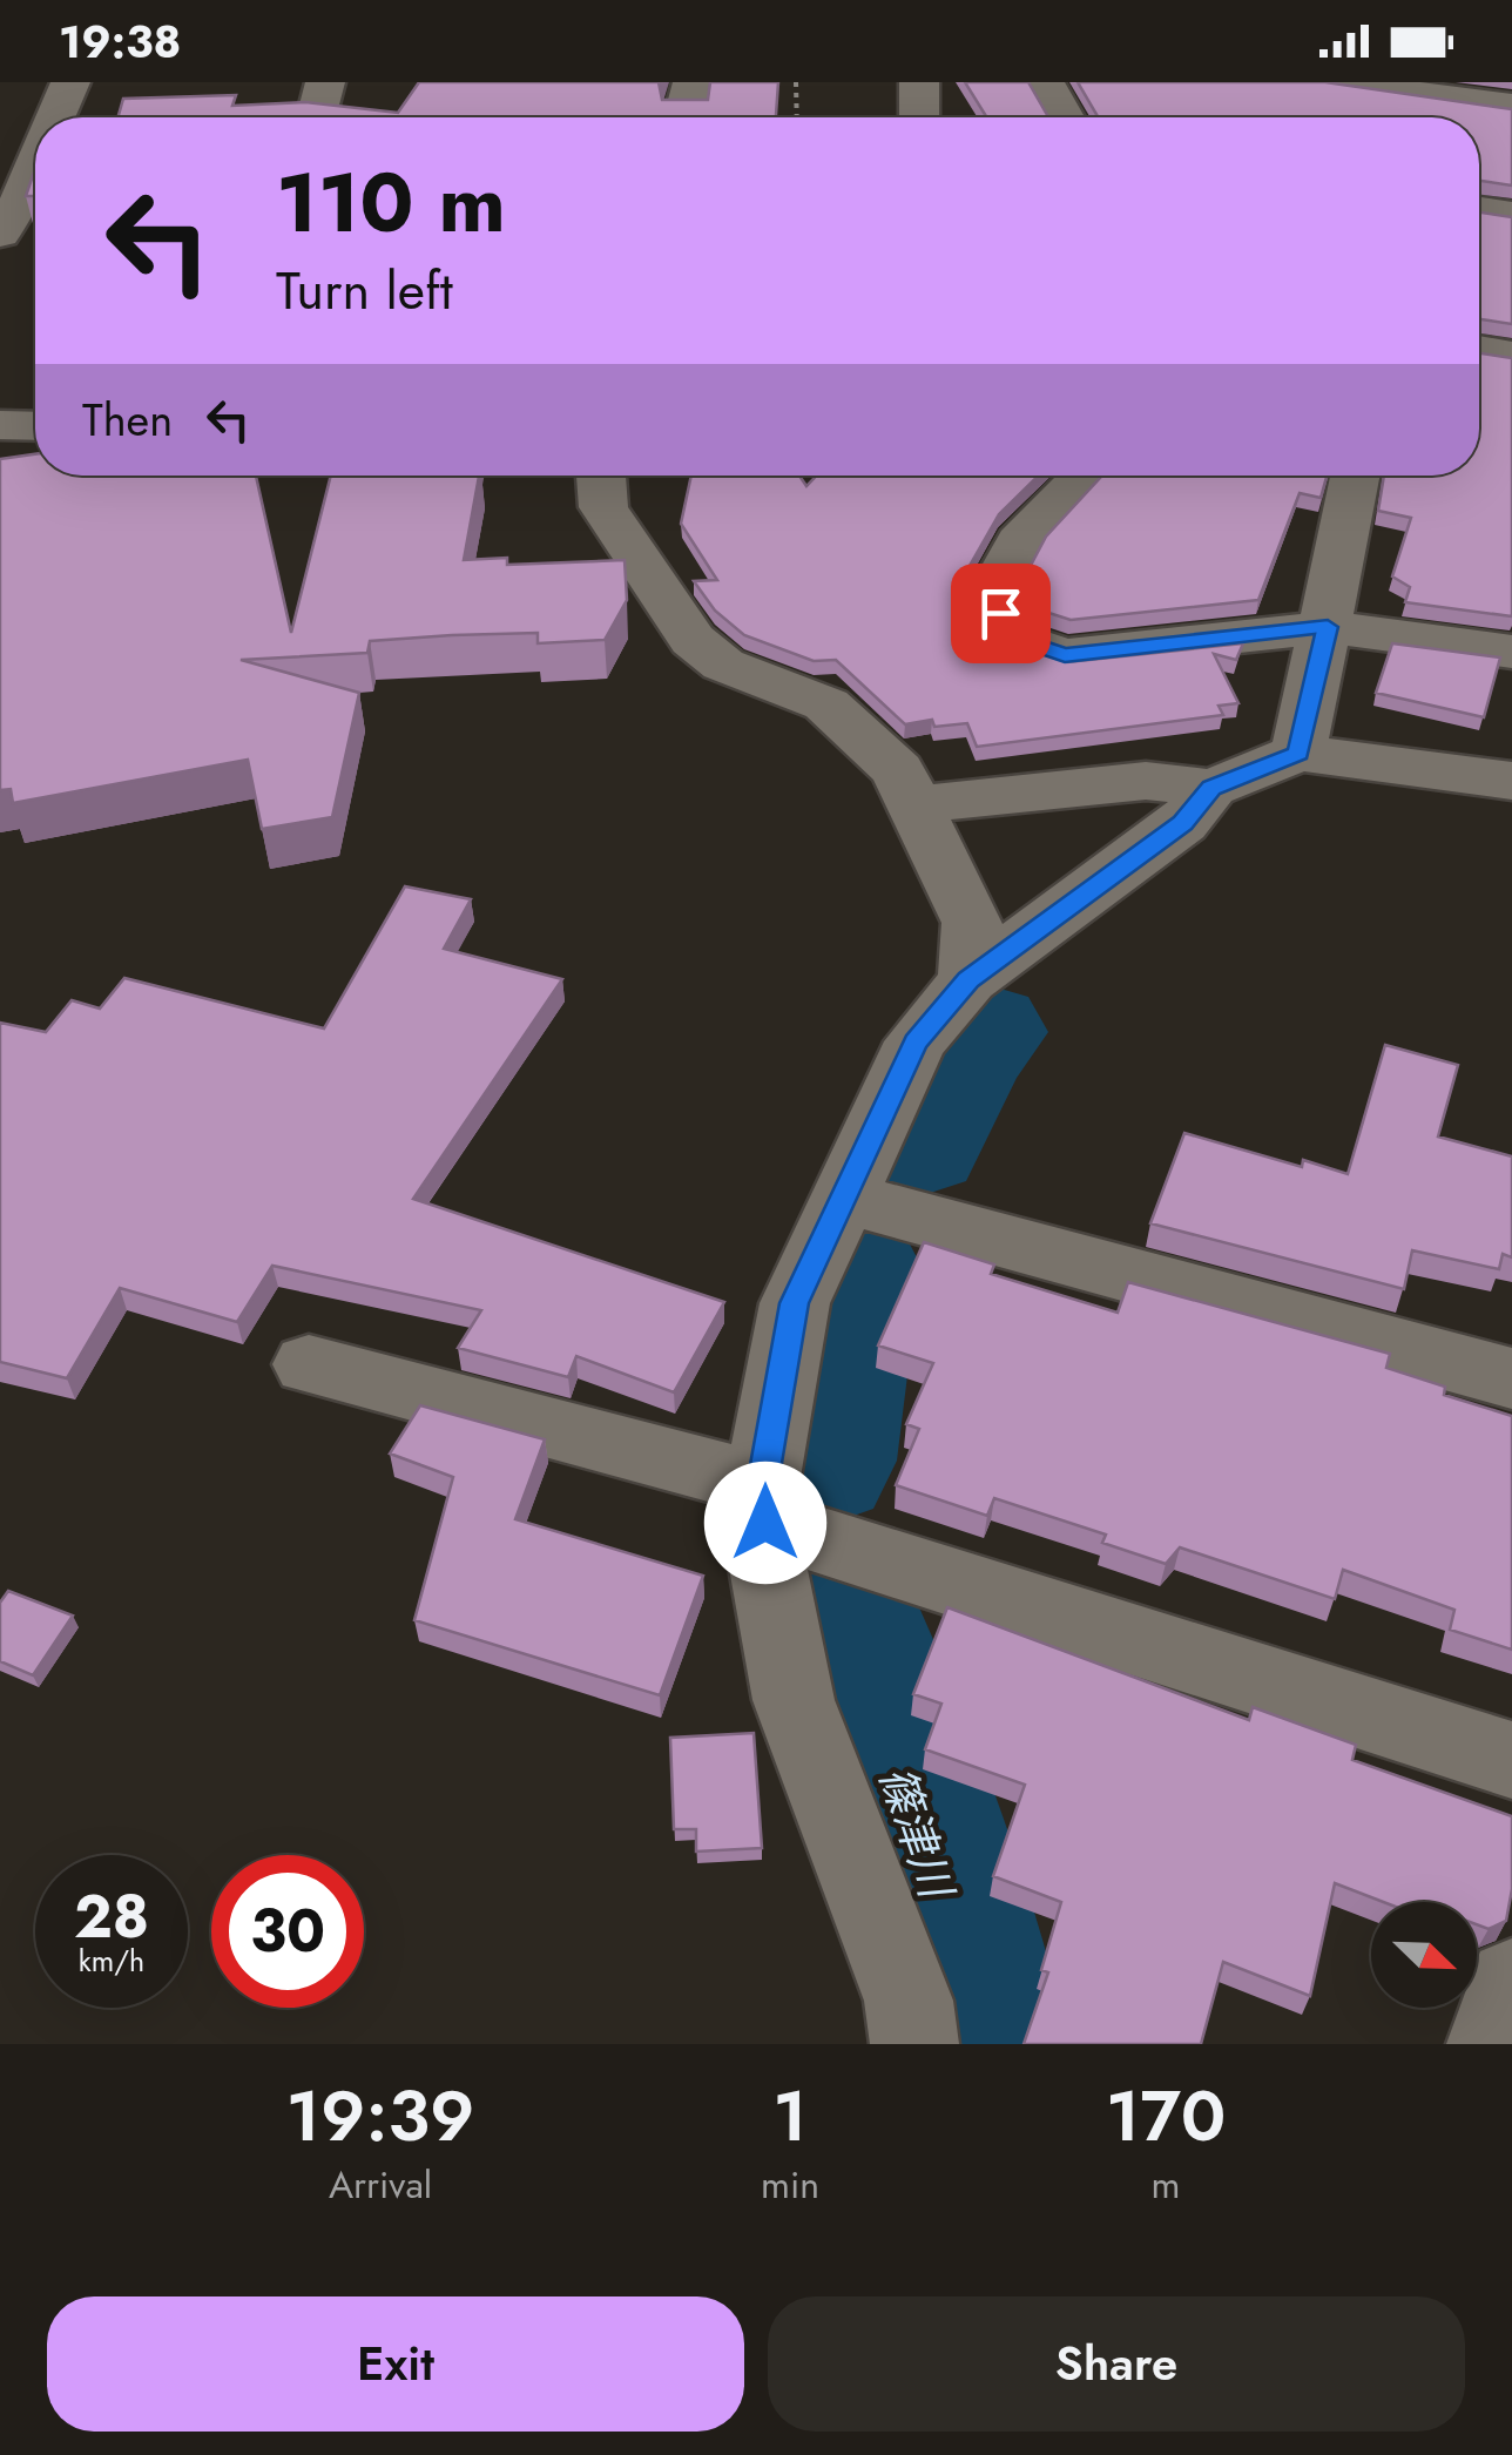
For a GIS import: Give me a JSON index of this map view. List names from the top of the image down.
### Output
{
  "water": ["篠津川"],
  "north": "bottom right",
  "page": {
    "status": "19:38",
    "turn": ["110 m", "Turn left"],
    "then": "Then",
    "speed": "28 km/h",
    "limit": "30",
    "eta": [
      "19:39",
      "Arrival",
      "1",
      "min",
      "170",
      "m"
    ],
    "buttons": ["Exit", "Share"]
  }
}
